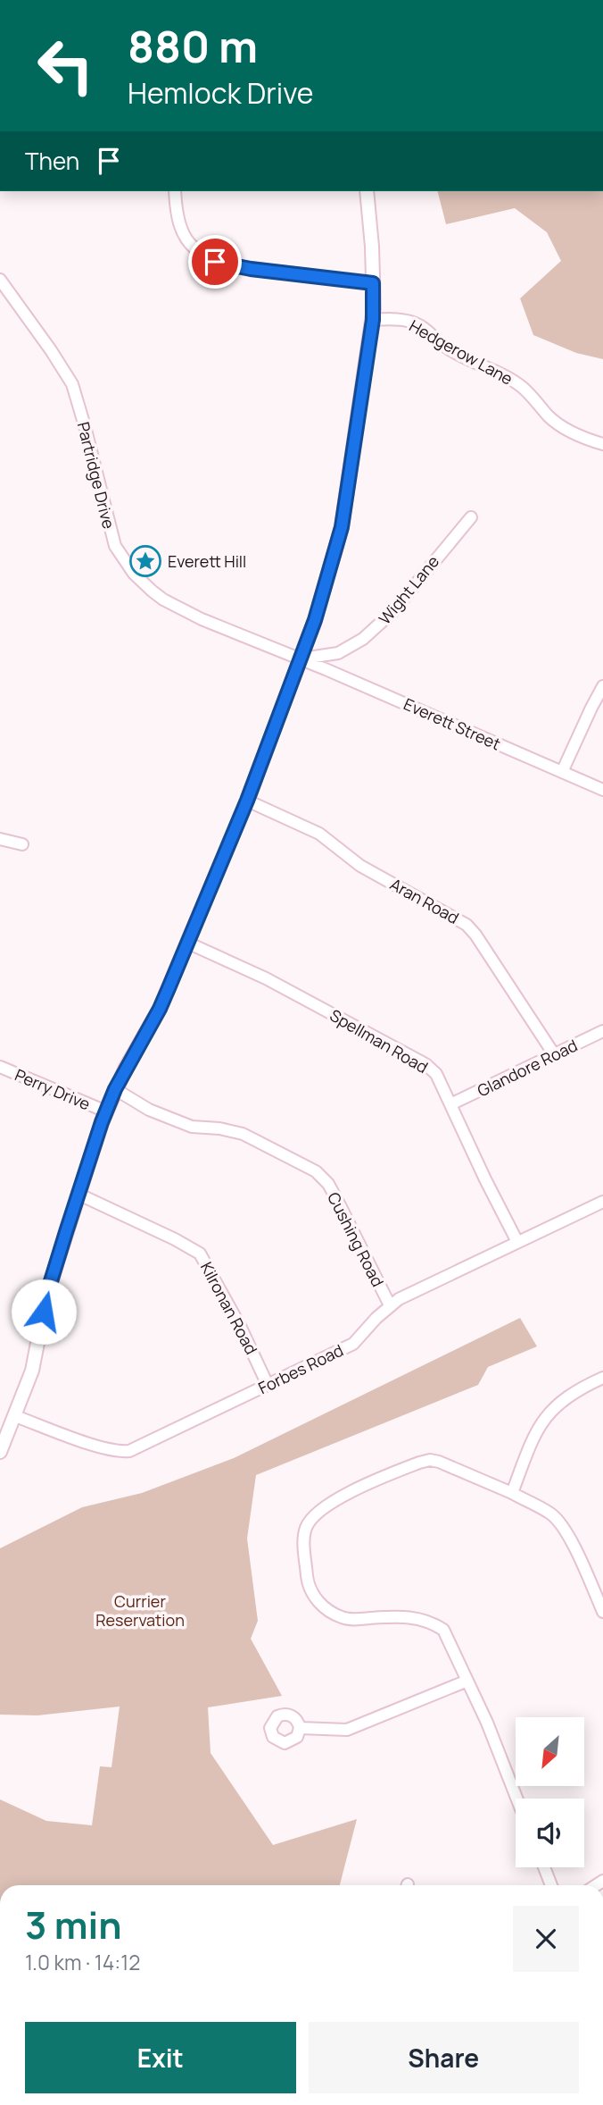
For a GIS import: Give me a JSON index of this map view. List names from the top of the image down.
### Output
{
  "streets": {
    "street": [
      "Hedgerow Lane",
      "Partridge Drive",
      "Wight Lane",
      "Everett Street",
      "Aran Road",
      "Spellman Road",
      "Glandore Road",
      "Perry Drive",
      "Cushing Road",
      "Kilronan Road",
      "Forbes Road"
    ]
  },
  "crossings": [
    ["Partridge Drive", "Wight Lane"],
    ["Partridge Drive", "Everett Street"],
    ["Wight Lane", "Everett Street"],
    ["Aran Road", "Glandore Road"],
    ["Spellman Road", "Glandore Road"],
    ["Spellman Road", "Forbes Road"],
    ["Cushing Road", "Forbes Road"],
    ["Kilronan Road", "Forbes Road"]
  ],
  "parks": ["Currier Reservation"],
  "places": {
    "place": ["Everett Hill"]
  },
  "north": "bottom left",
  "page": {
    "turn": ["880 m", "Hemlock Drive"],
    "then": "Then",
    "heading": ["3 min", "1.0 km · 14:12"],
    "buttons": ["Exit", "Share"]
  }
}
